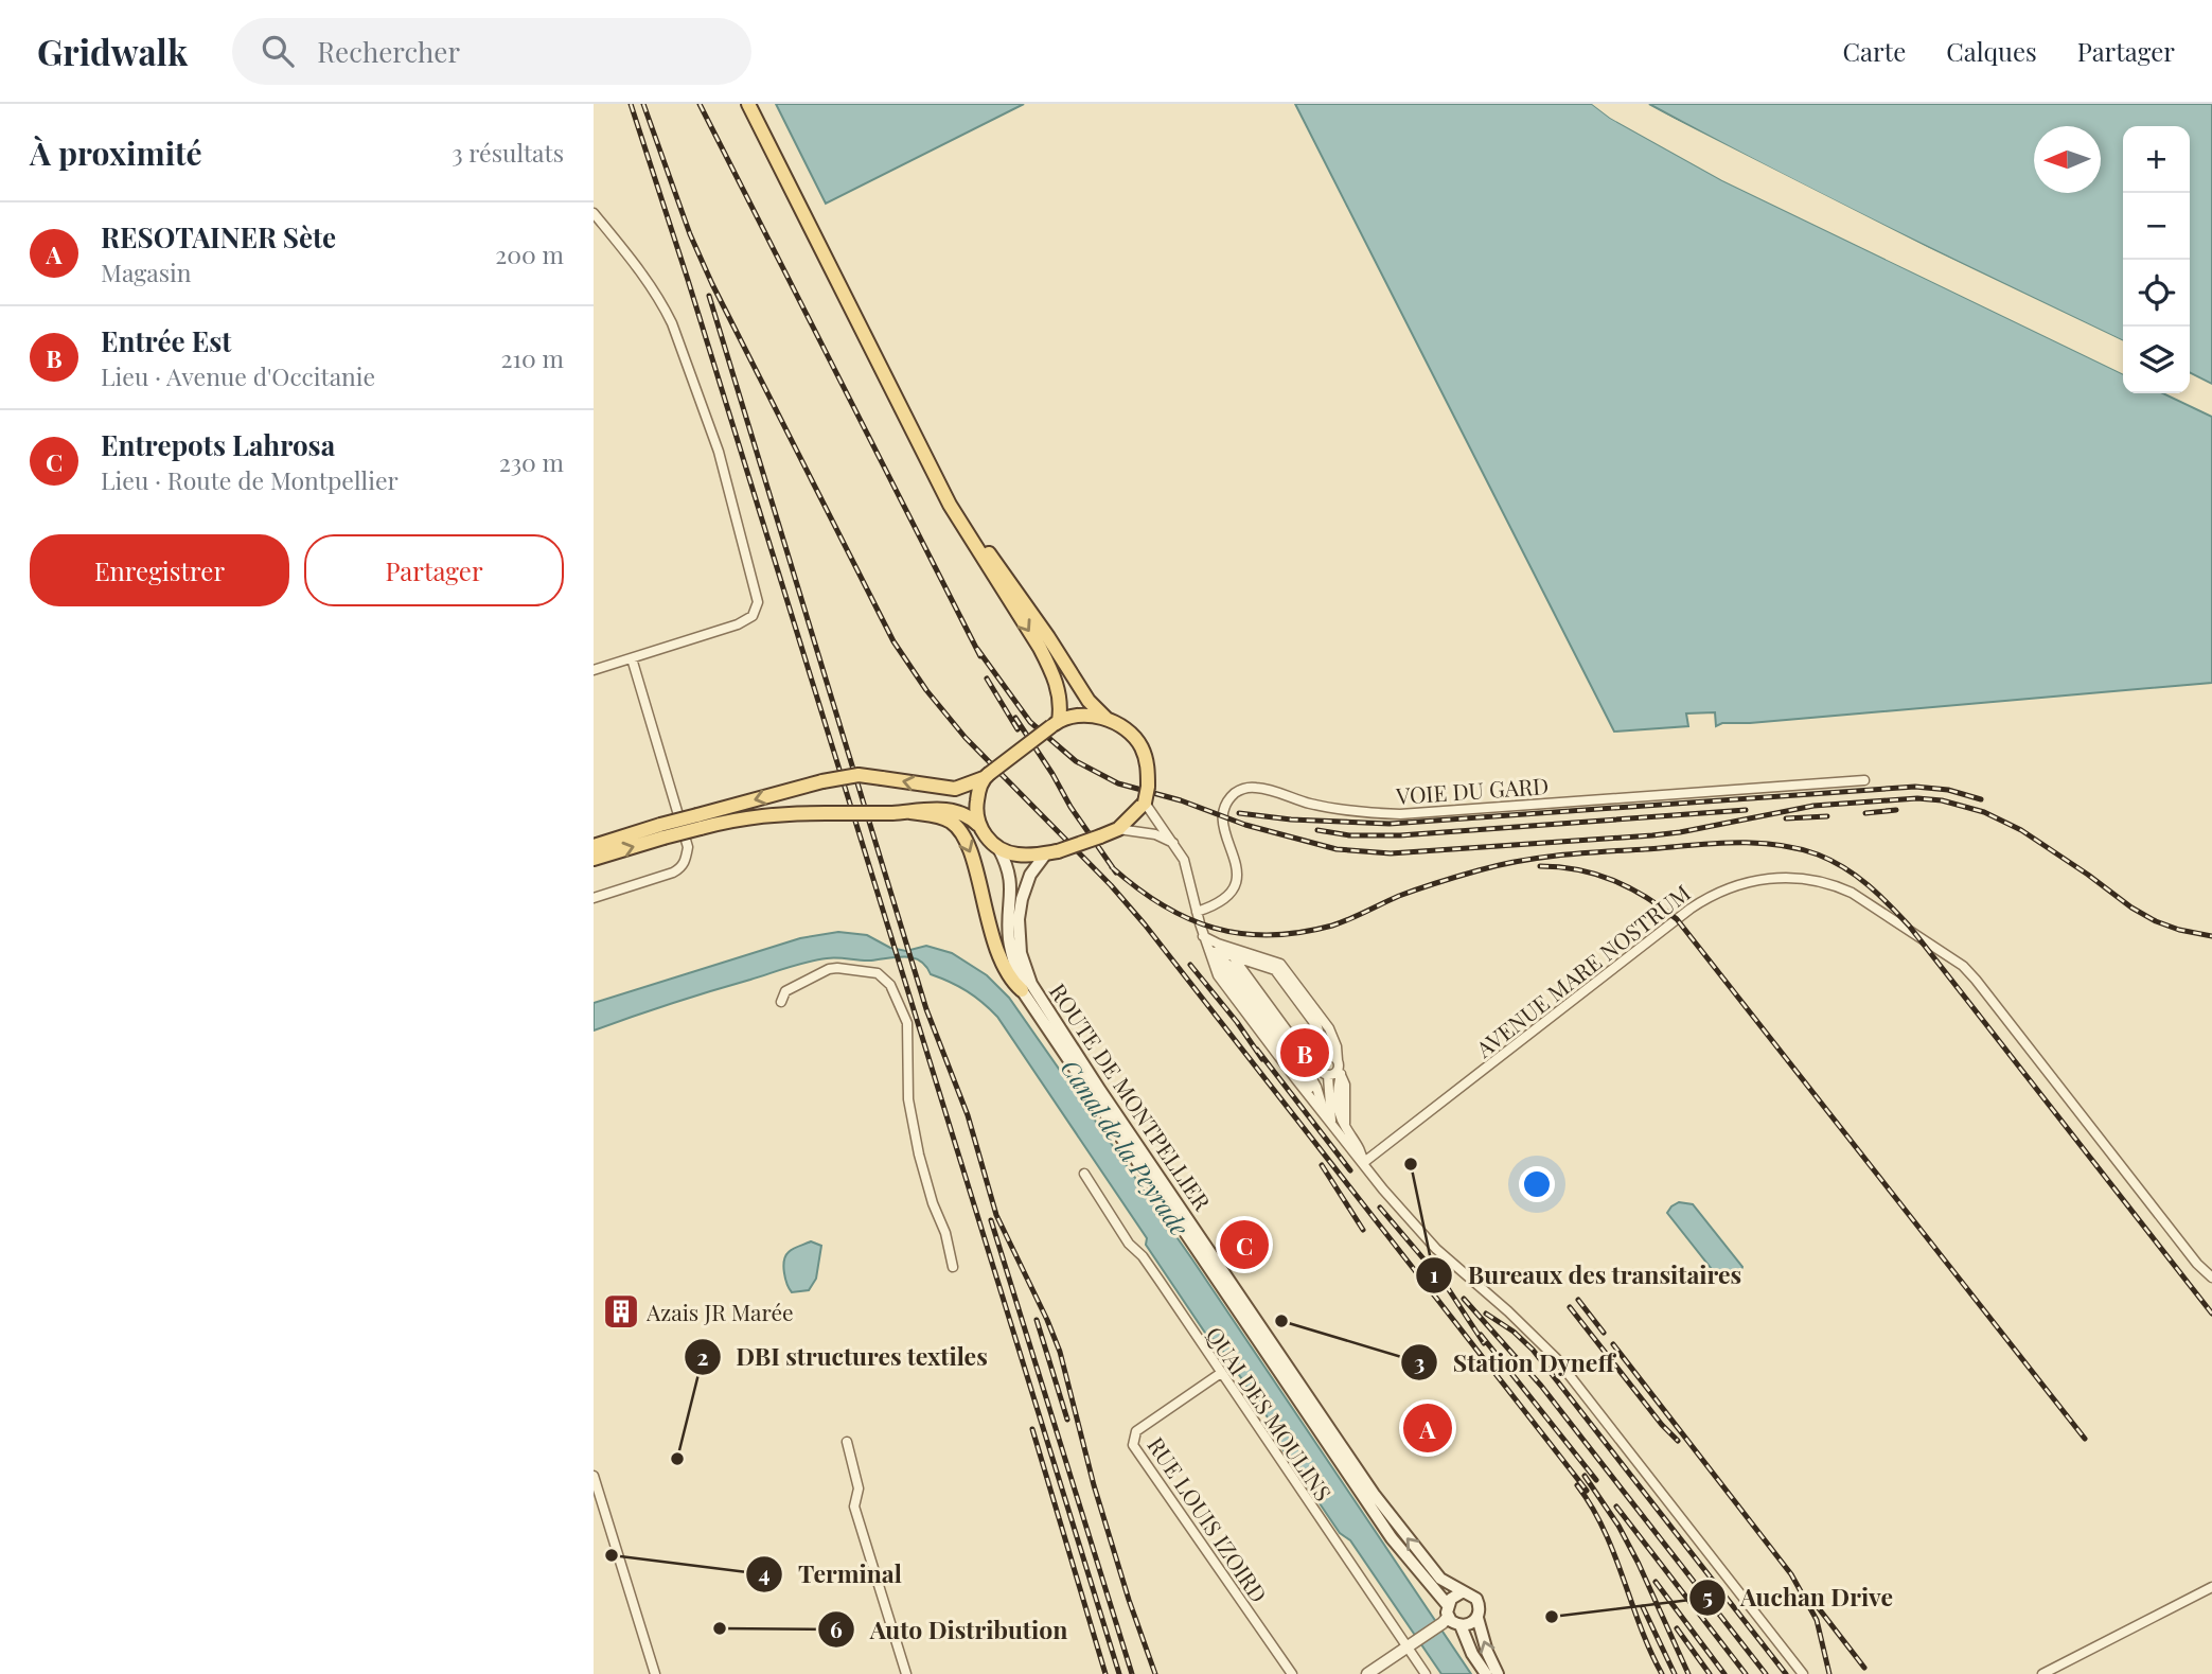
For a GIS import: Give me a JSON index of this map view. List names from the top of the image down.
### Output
{
  "streets": {
    "main road": ["ROUTE DE MONTPELLIER"],
    "street": [
      "VOIE DU GARD",
      "AVENUE MARE NOSTRUM",
      "QUAI DES MOULINS",
      "RUE LOUIS IZOIRD"
    ]
  },
  "crossings": [
    ["QUAI DES MOULINS", "RUE LOUIS IZOIRD"]
  ],
  "water": ["Canal de la Peyrade"],
  "places": {
    "other": [
      "Bureaux des transitaires",
      "Station Dyneff",
      "DBI structures textiles",
      "Terminal",
      "Auchan Drive",
      "Auto Distribution"
    ],
    "building": ["Azais JR Marée"]
  },
  "north": "left",
  "page": {
    "header": "Gridwalk",
    "search": "Rechercher",
    "nav": ["Carte", "Calques", "Partager"],
    "heading": ["À proximité", "3 résultats"],
    "map_buttons": ["+", "−"],
    "list": [
      {
        "mark": "A",
        "name": "RESOTAINER Sète",
        "note": "Magasin",
        "value": "200 m"
      },
      {
        "mark": "B",
        "name": "Entrée Est",
        "note": "Lieu · Avenue d'Occitanie",
        "value": "210 m"
      },
      {
        "mark": "C",
        "name": "Entrepots Lahrosa",
        "note": "Lieu · Route de Montpellier",
        "value": "230 m"
      }
    ],
    "buttons": ["Enregistrer", "Partager"],
    "pins": ["B", "C", "A"]
  }
}
